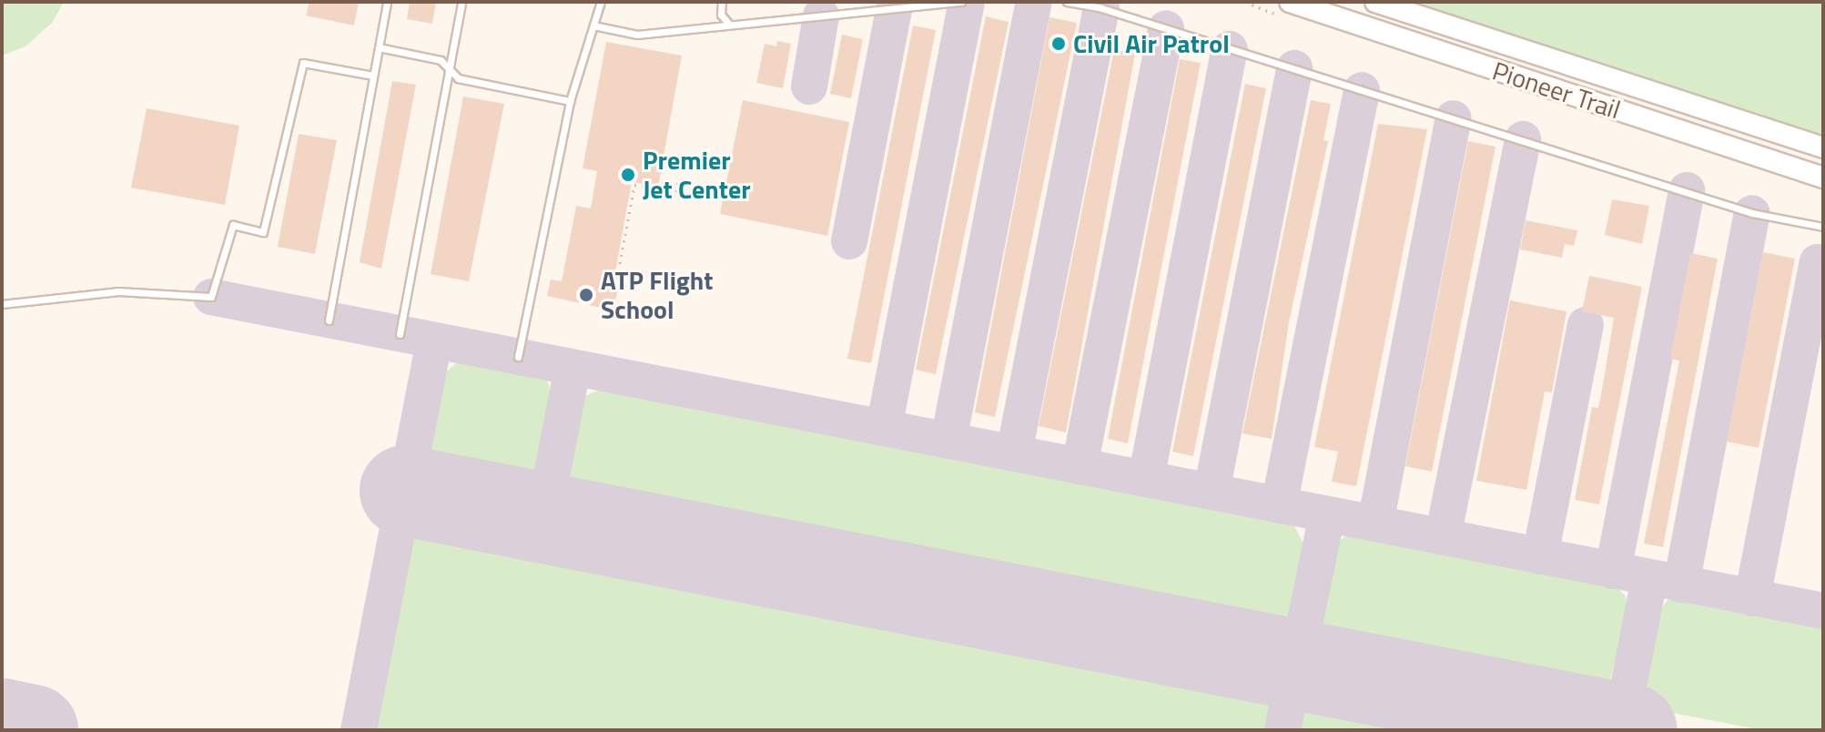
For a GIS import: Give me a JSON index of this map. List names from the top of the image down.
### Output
{
  "streets": {
    "main road": ["Pioneer Trail"]
  },
  "places": ["Civil Air Patrol", "Premier Jet Center", "ATP Flight School"]
}
